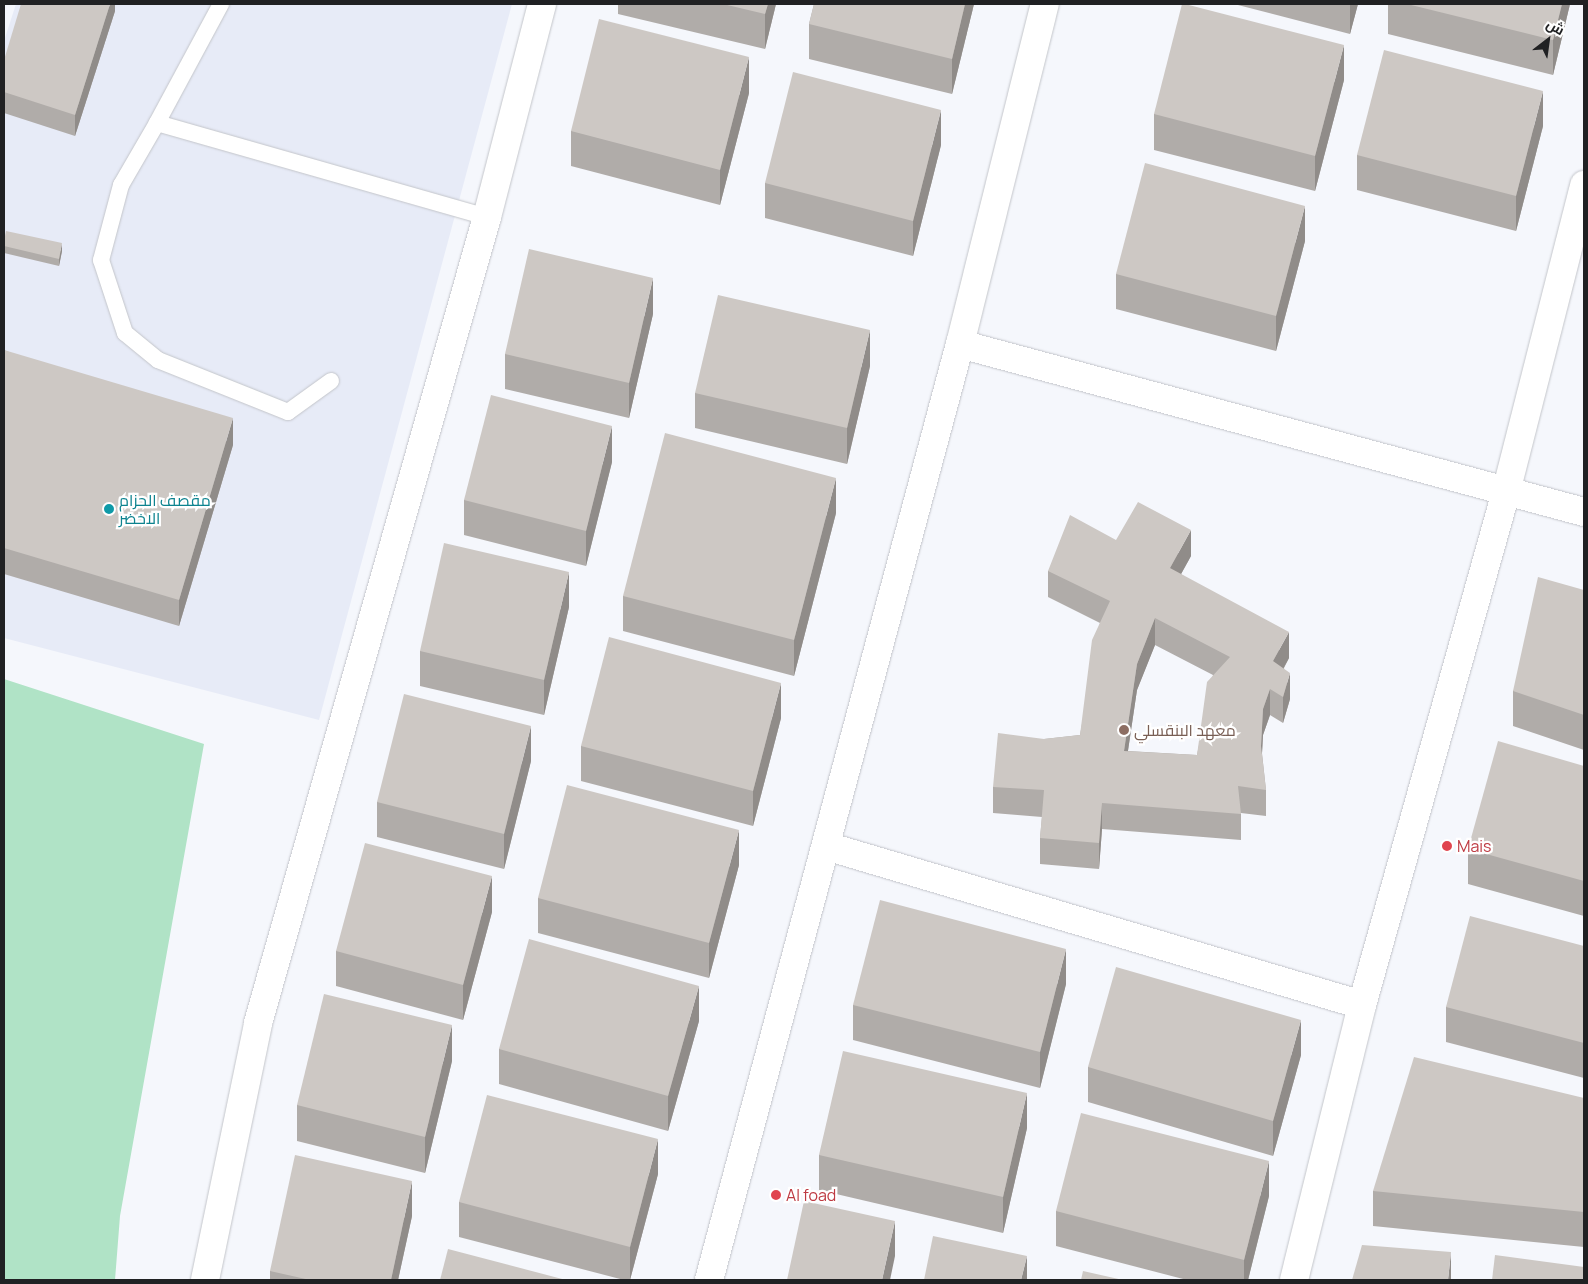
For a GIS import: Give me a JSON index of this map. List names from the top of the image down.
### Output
{
  "places": [
    "مقصف الحزام الاخضر",
    "معهد البنقسلي",
    "Mais",
    "Al foad"
  ],
  "north": "top right"
}
